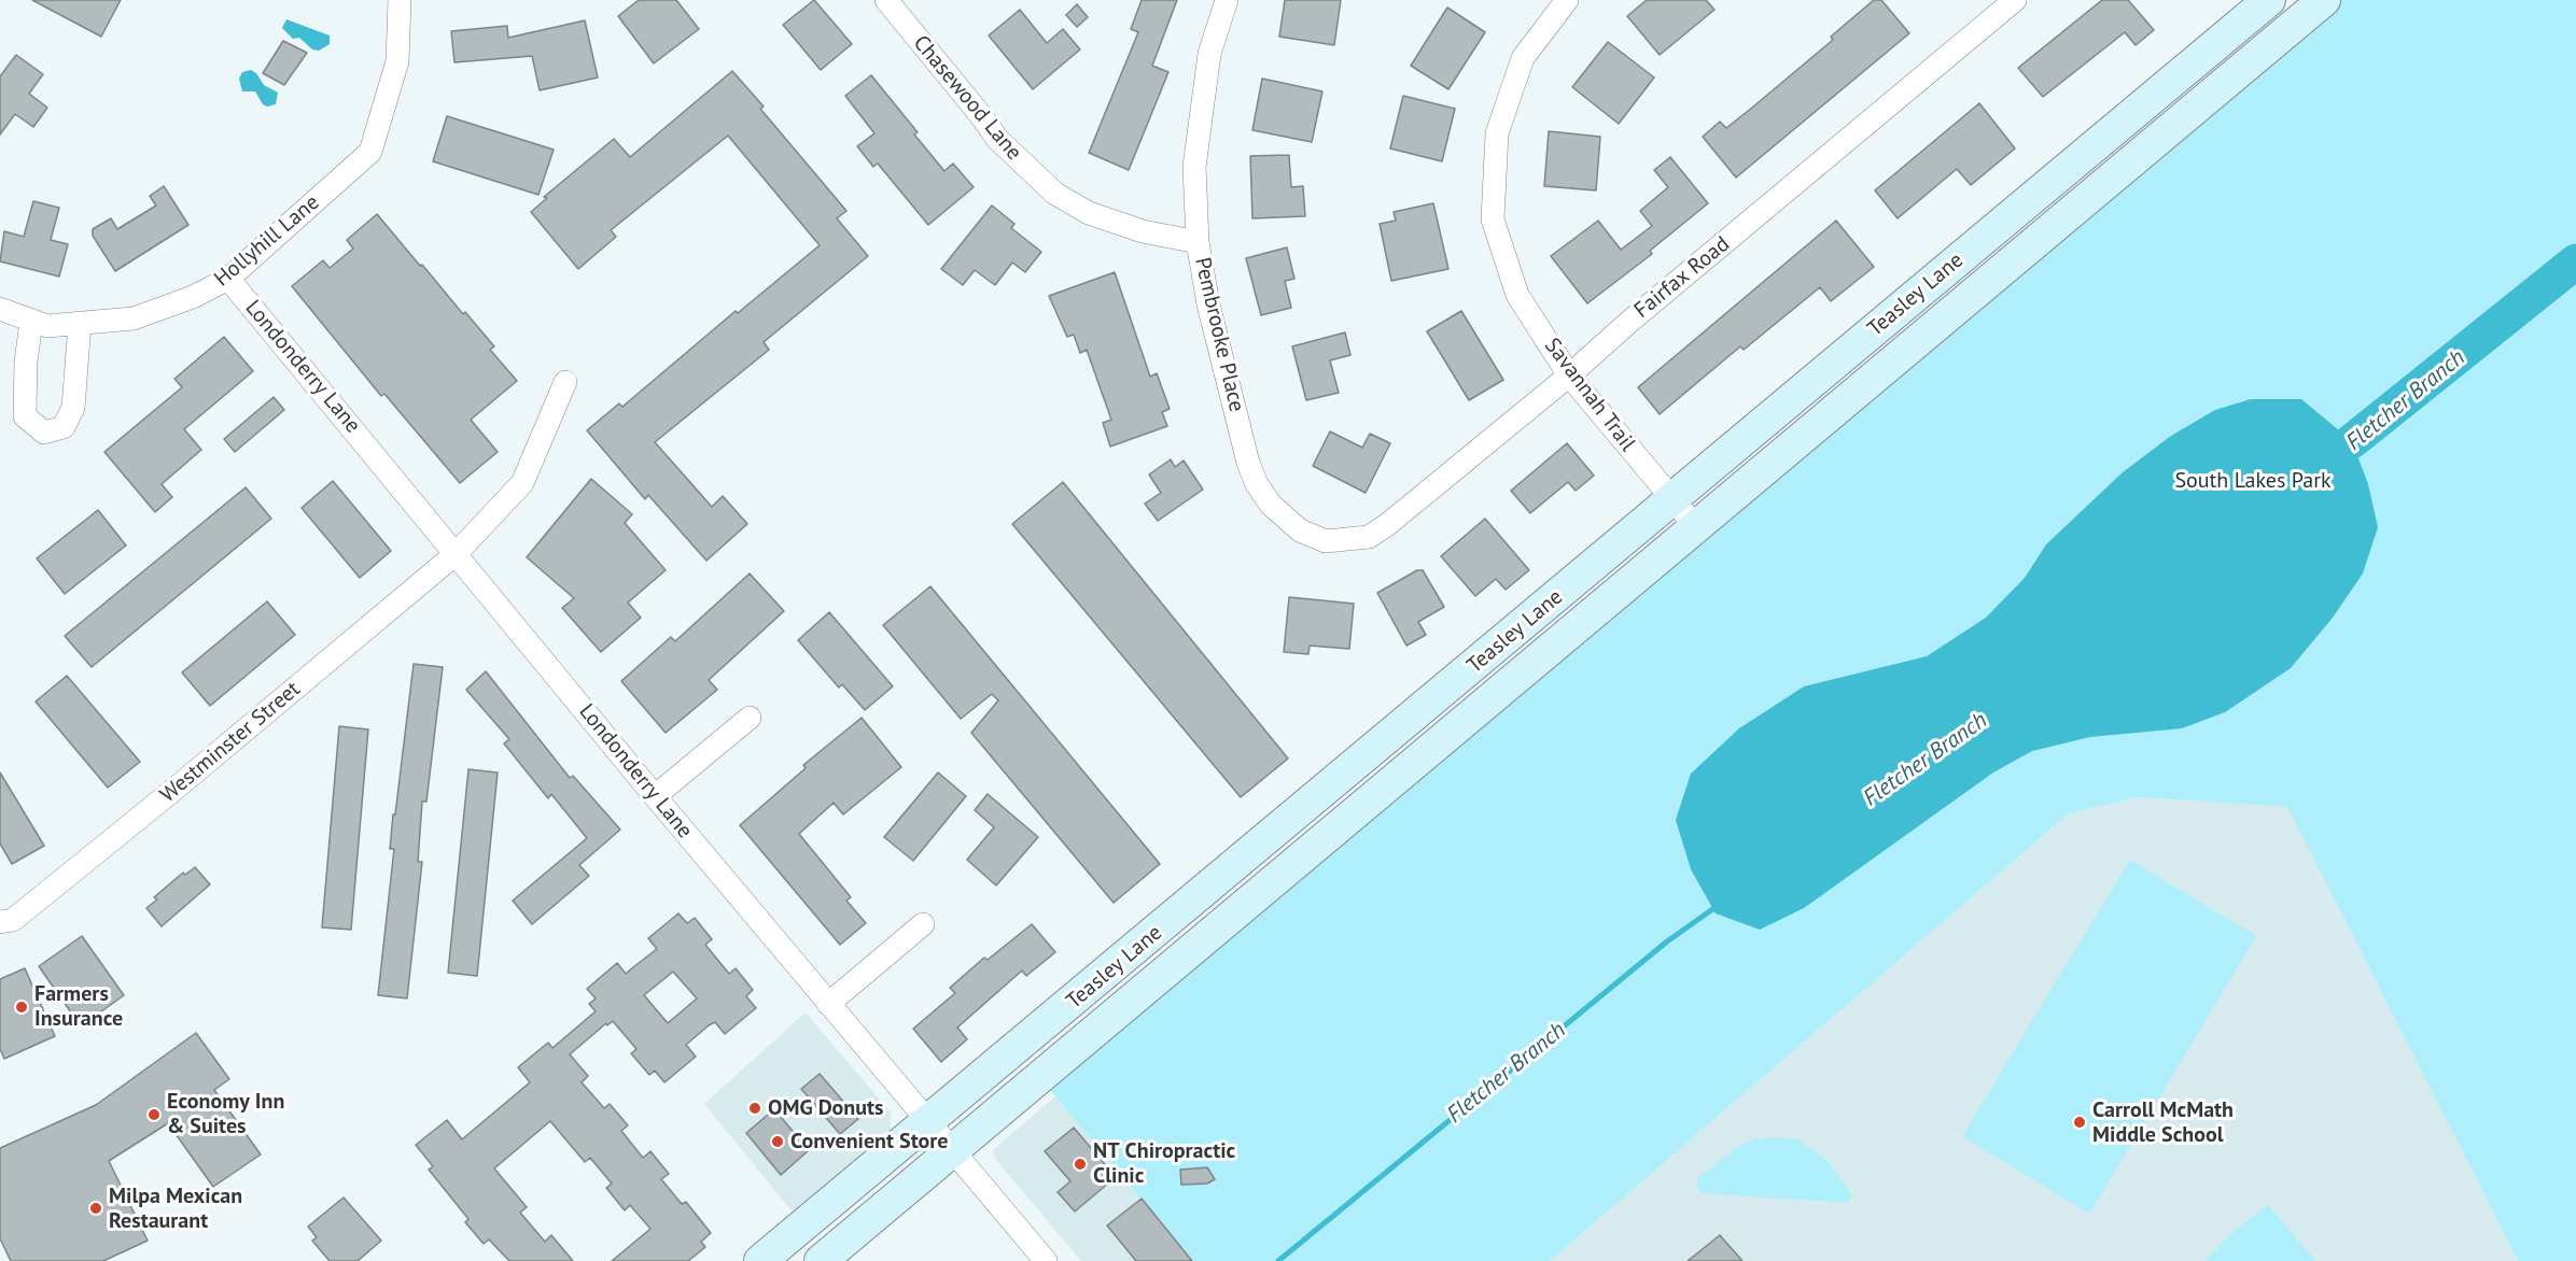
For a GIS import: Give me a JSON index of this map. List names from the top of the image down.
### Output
{
  "streets": {
    "main road": ["Teasley Lane"],
    "street": [
      "Chasewood Lane",
      "Hollyhill Lane",
      "Fairfax Road",
      "Pembrooke Place",
      "Londonderry Lane",
      "Savannah Trail",
      "Westminster Street"
    ]
  },
  "crossings": [
    ["Chasewood Lane", "Pembrooke Place"],
    ["Hollyhill Lane", "Londonderry Lane"],
    ["Fairfax Road", "Pembrooke Place"],
    ["Fairfax Road", "Savannah Trail"],
    ["Teasley Lane", "Londonderry Lane"],
    ["Teasley Lane", "Savannah Trail"],
    ["Londonderry Lane", "Westminster Street"]
  ],
  "water": ["Fletcher Branch"],
  "parks": ["South Lakes Park"],
  "places": [
    "Farmers Insurance",
    "OMG Donuts",
    "Economy Inn & Suites",
    "Carroll McMath Middle School",
    "Convenient Store",
    "NT Chiropractic Clinic",
    "Milpa Mexican Restaurant"
  ]
}
